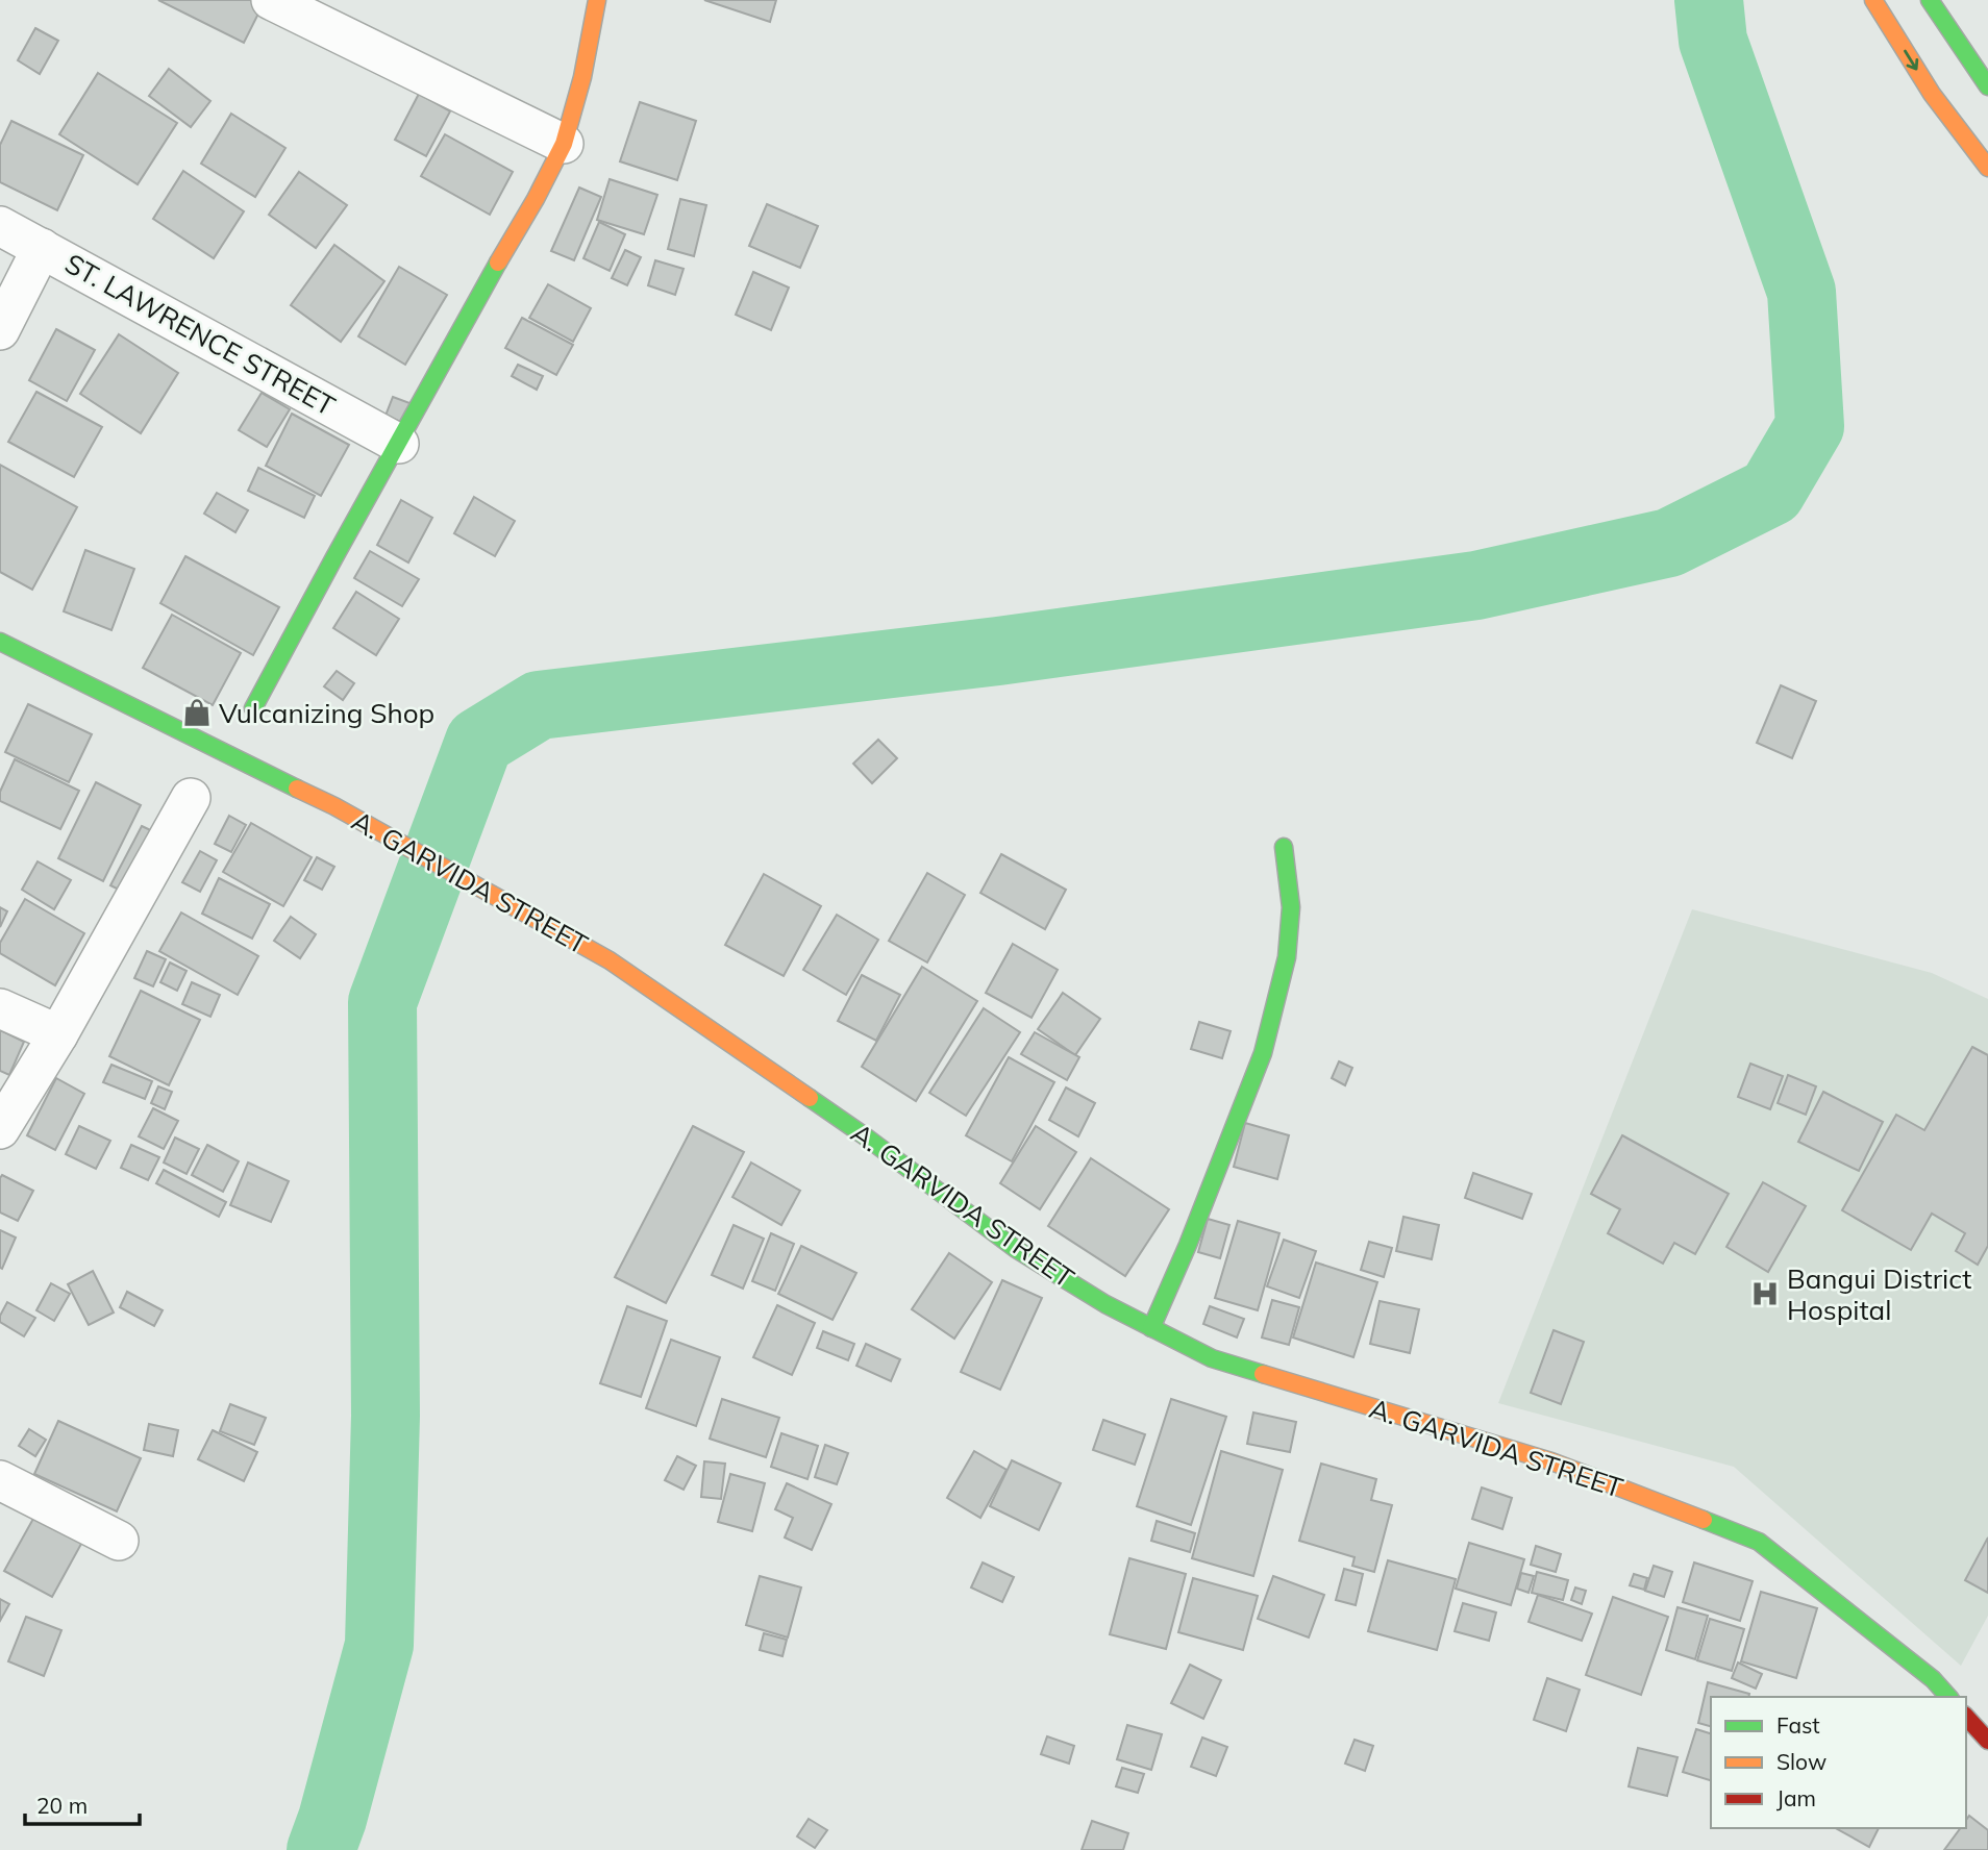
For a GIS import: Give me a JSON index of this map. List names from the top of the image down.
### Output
{
  "streets": {
    "main road": ["A. GARVIDA STREET"],
    "street": ["ST. LAWRENCE STREET"]
  },
  "places": {
    "shop": ["Vulcanizing Shop"],
    "hospital": ["Bangui District Hospital"]
  },
  "legend": ["Fast", "Slow", "Jam"],
  "scale_bar": "20 m"
}
